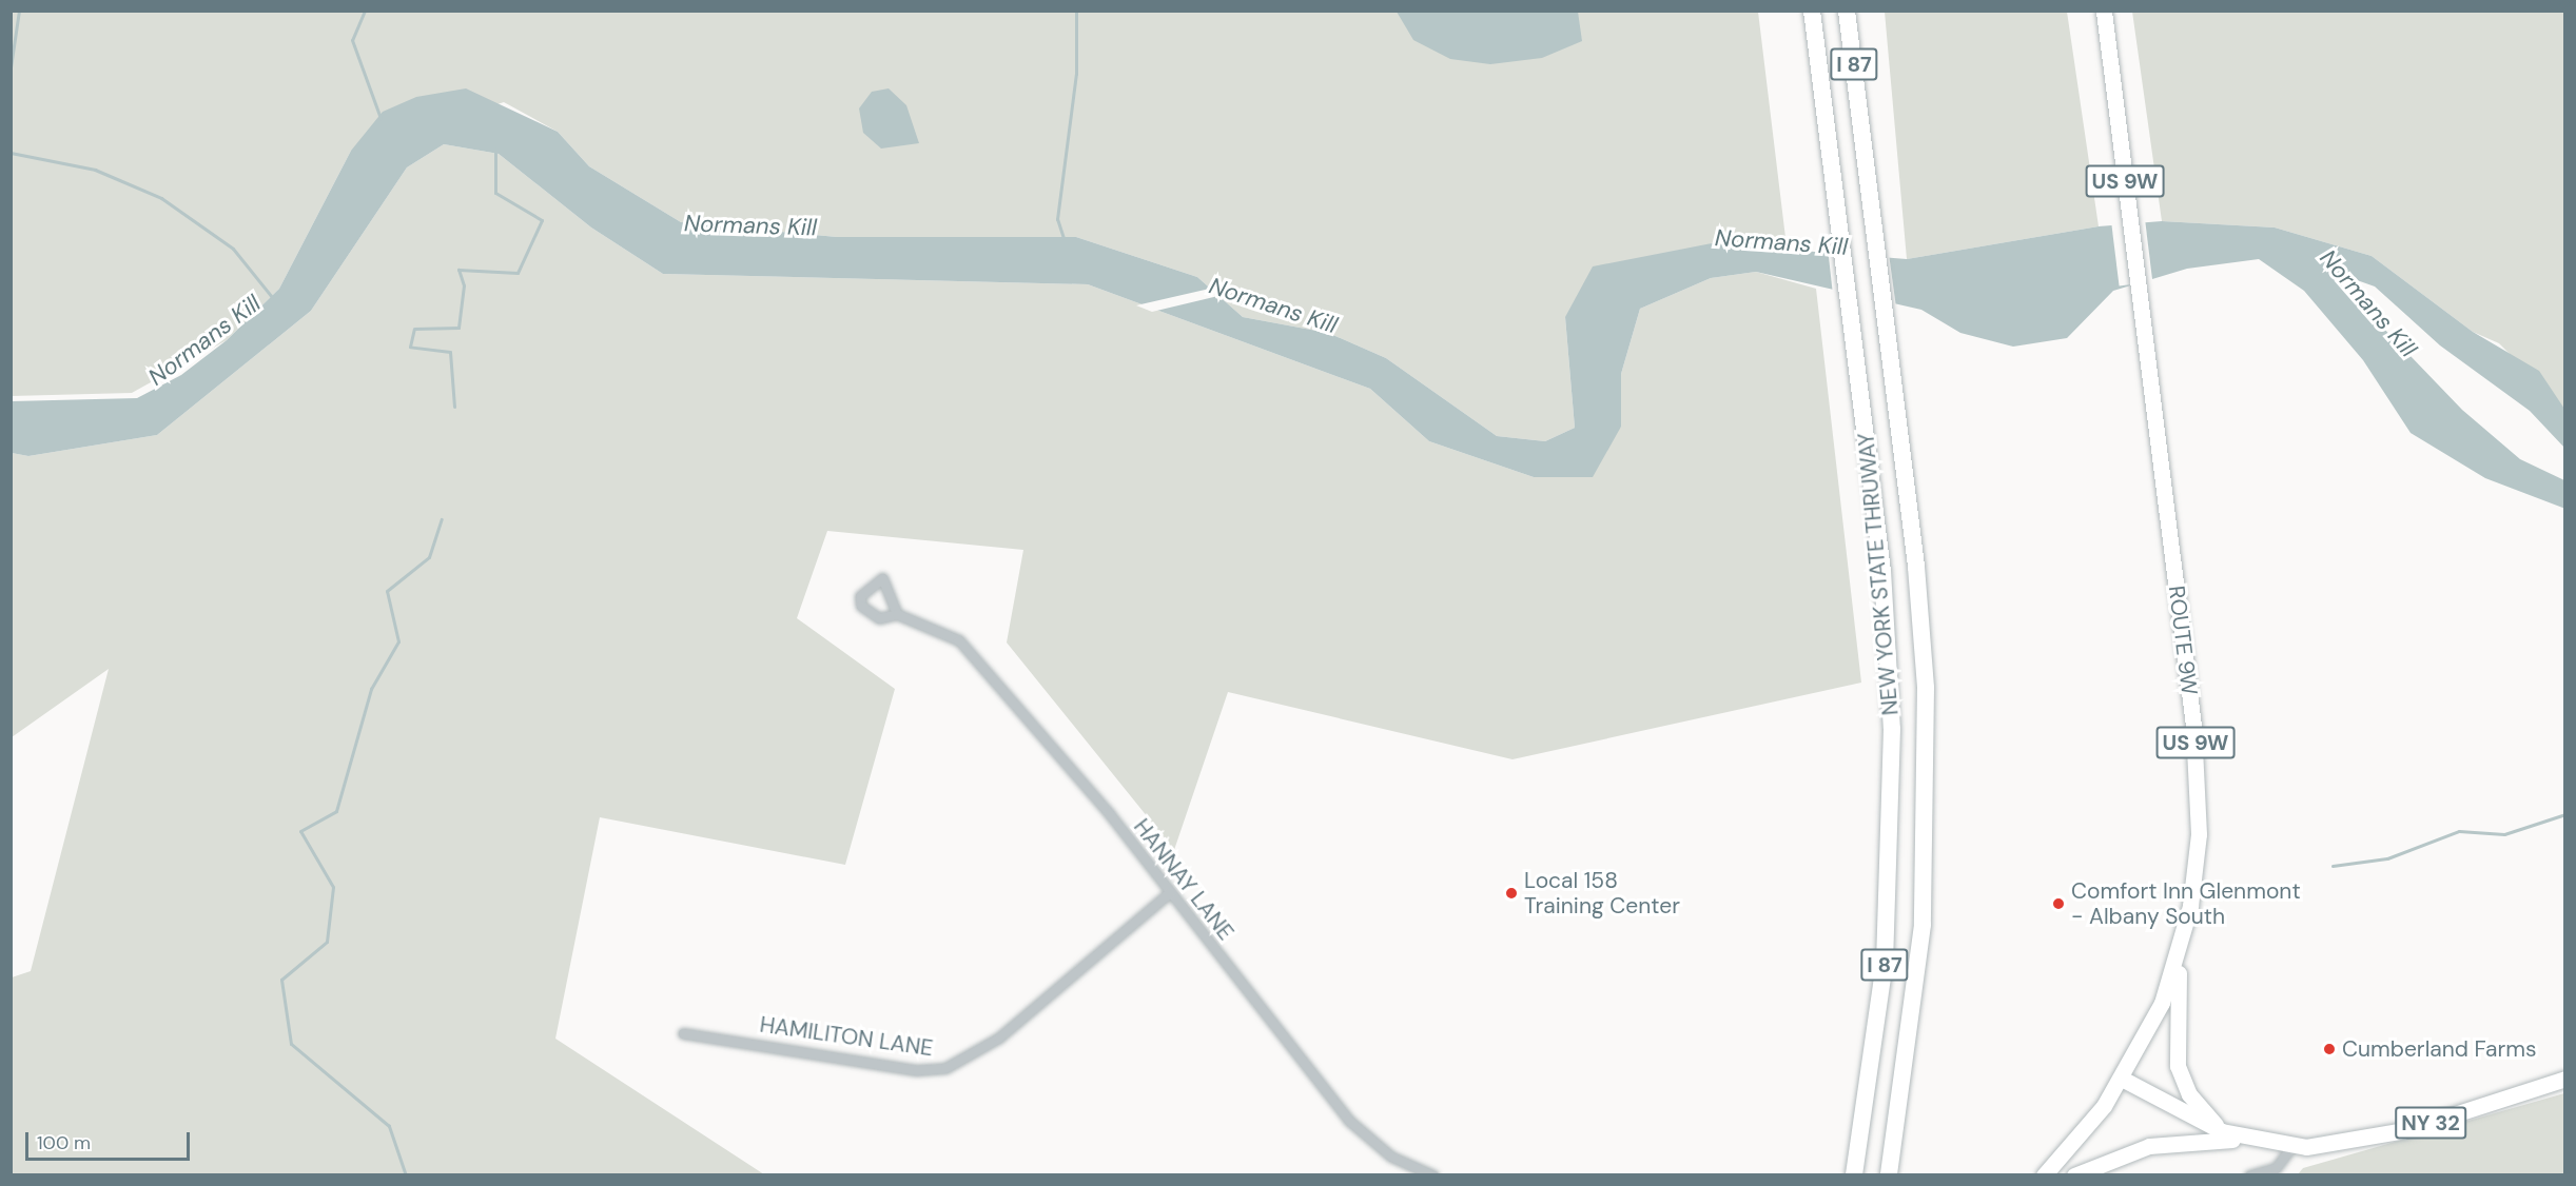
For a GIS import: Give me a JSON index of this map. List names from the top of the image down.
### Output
{
  "streets": {
    "highway": ["I 87", "NEW YORK STATE THRUWAY"],
    "main road": ["US 9W", "ROUTE 9W", "NY 32"],
    "street": ["HANNAY LANE", "HAMILITON LANE"]
  },
  "crossings": [
    ["ROUTE 9W", "NY 32"],
    ["HANNAY LANE", "HAMILITON LANE"]
  ],
  "water": ["Normans Kill"],
  "places": ["Local 158 Training Center", "Comfort Inn Glenmont - Albany South", "Cumberland Farms"],
  "scale_bar": "100 m"
}
